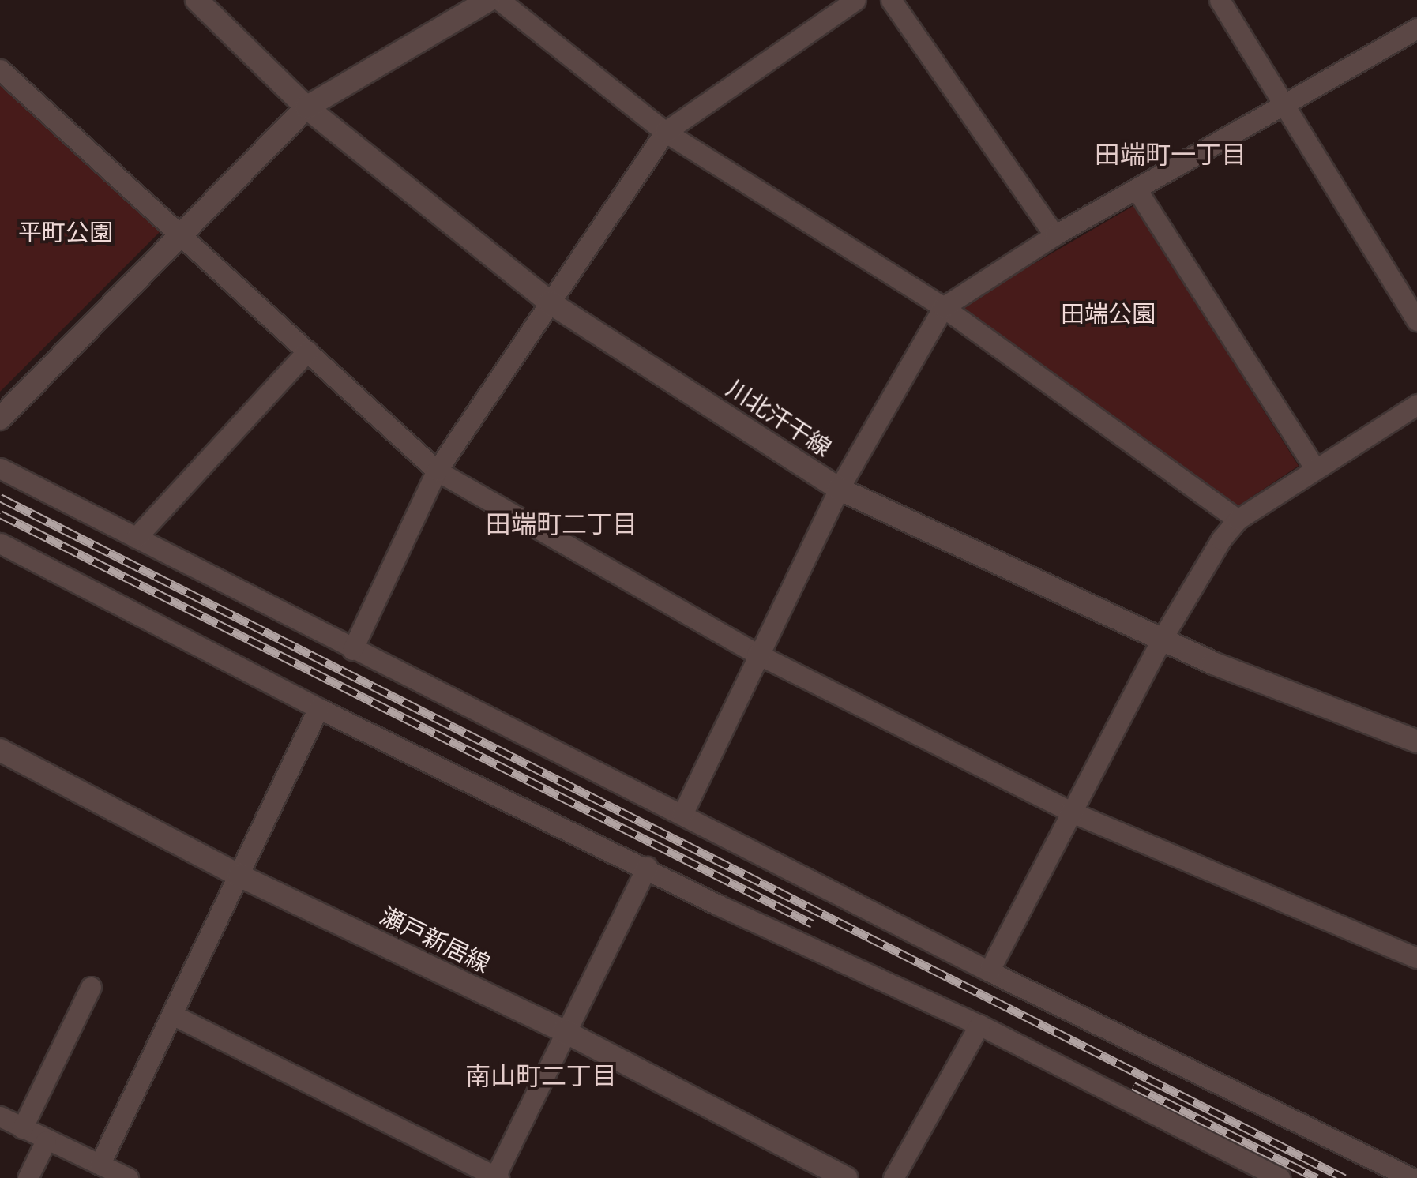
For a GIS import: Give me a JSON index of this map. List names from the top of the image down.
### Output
{
  "streets": {
    "street": ["川北汗干線", "瀬戸新居線"]
  },
  "districts": ["田端町一丁目", "田端町二丁目", "南山町二丁目"],
  "parks": ["平町公園", "田端公園"]
}
